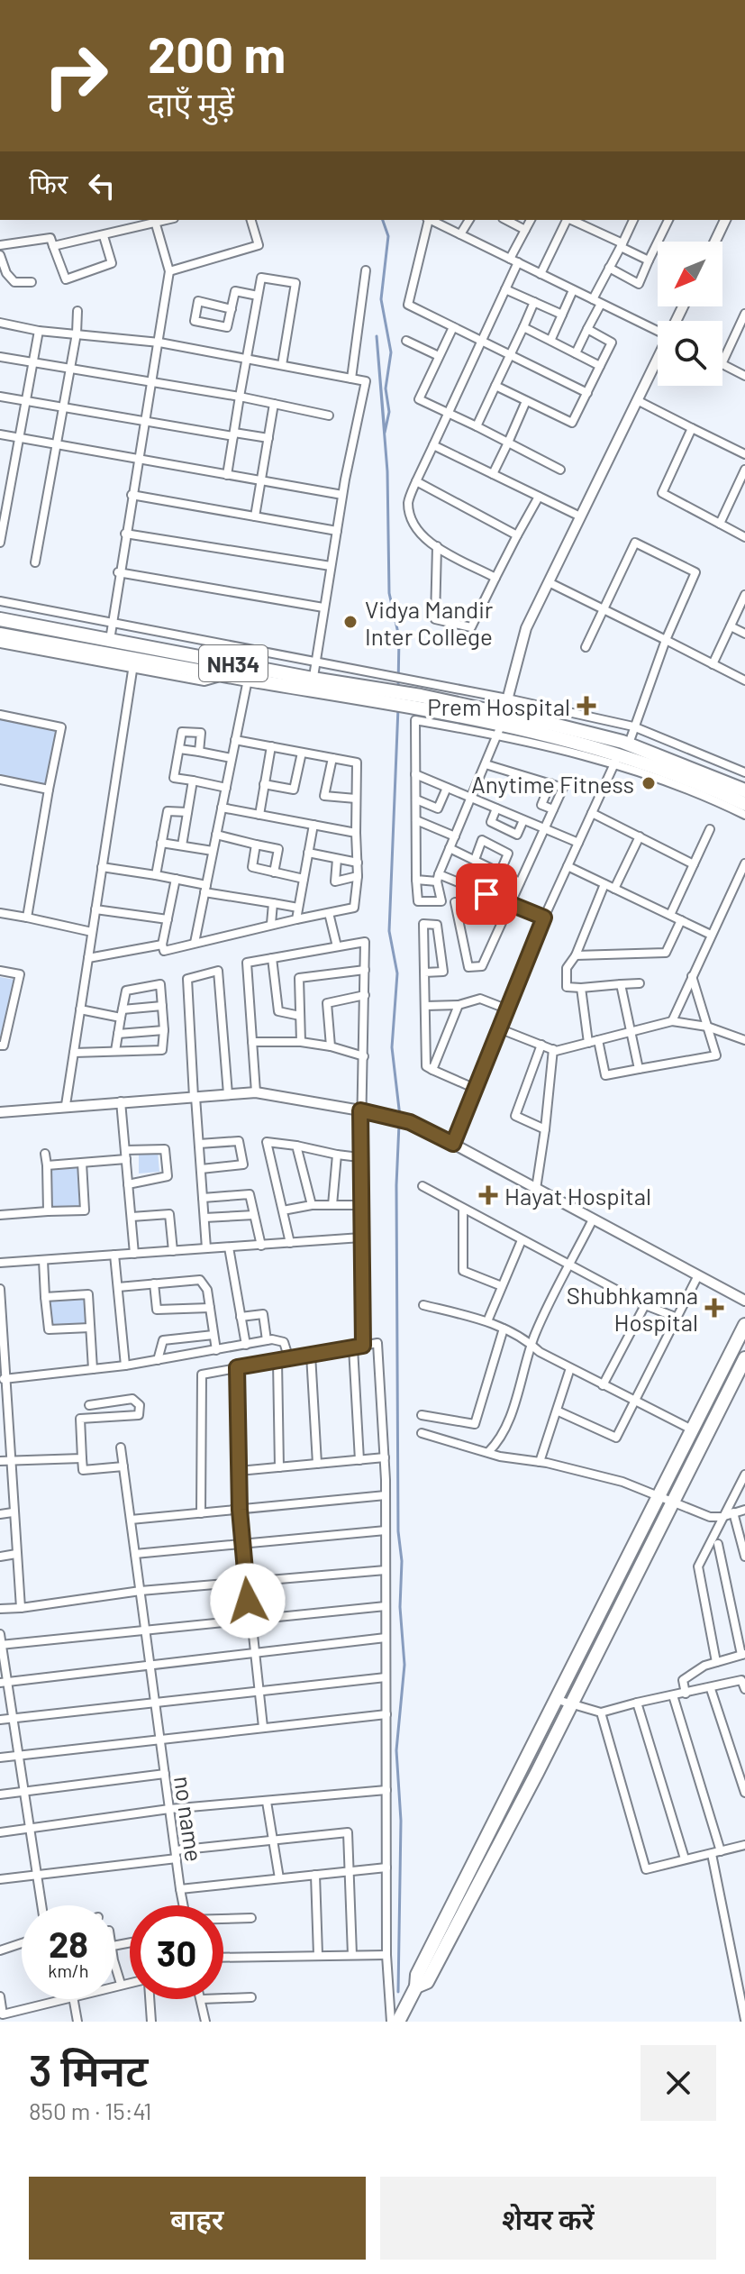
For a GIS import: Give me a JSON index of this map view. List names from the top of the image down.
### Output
{
  "streets": {
    "main road": ["NH34"],
    "street": ["no name"]
  },
  "places": {
    "other": ["Vidya Mandir Inter College", "Anytime Fitness"],
    "health": ["Prem Hospital", "Hayat Hospital", "Shubhkamna Hospital"]
  },
  "north": "bottom left",
  "page": {
    "turn": ["200 m", "दाएँ मुड़ें"],
    "then": "फिर",
    "speed": "28 km/h",
    "limit": "30",
    "heading": ["3 मिनट", "850 m · 15:41"],
    "buttons": ["बाहर", "शेयर करें"]
  }
}
